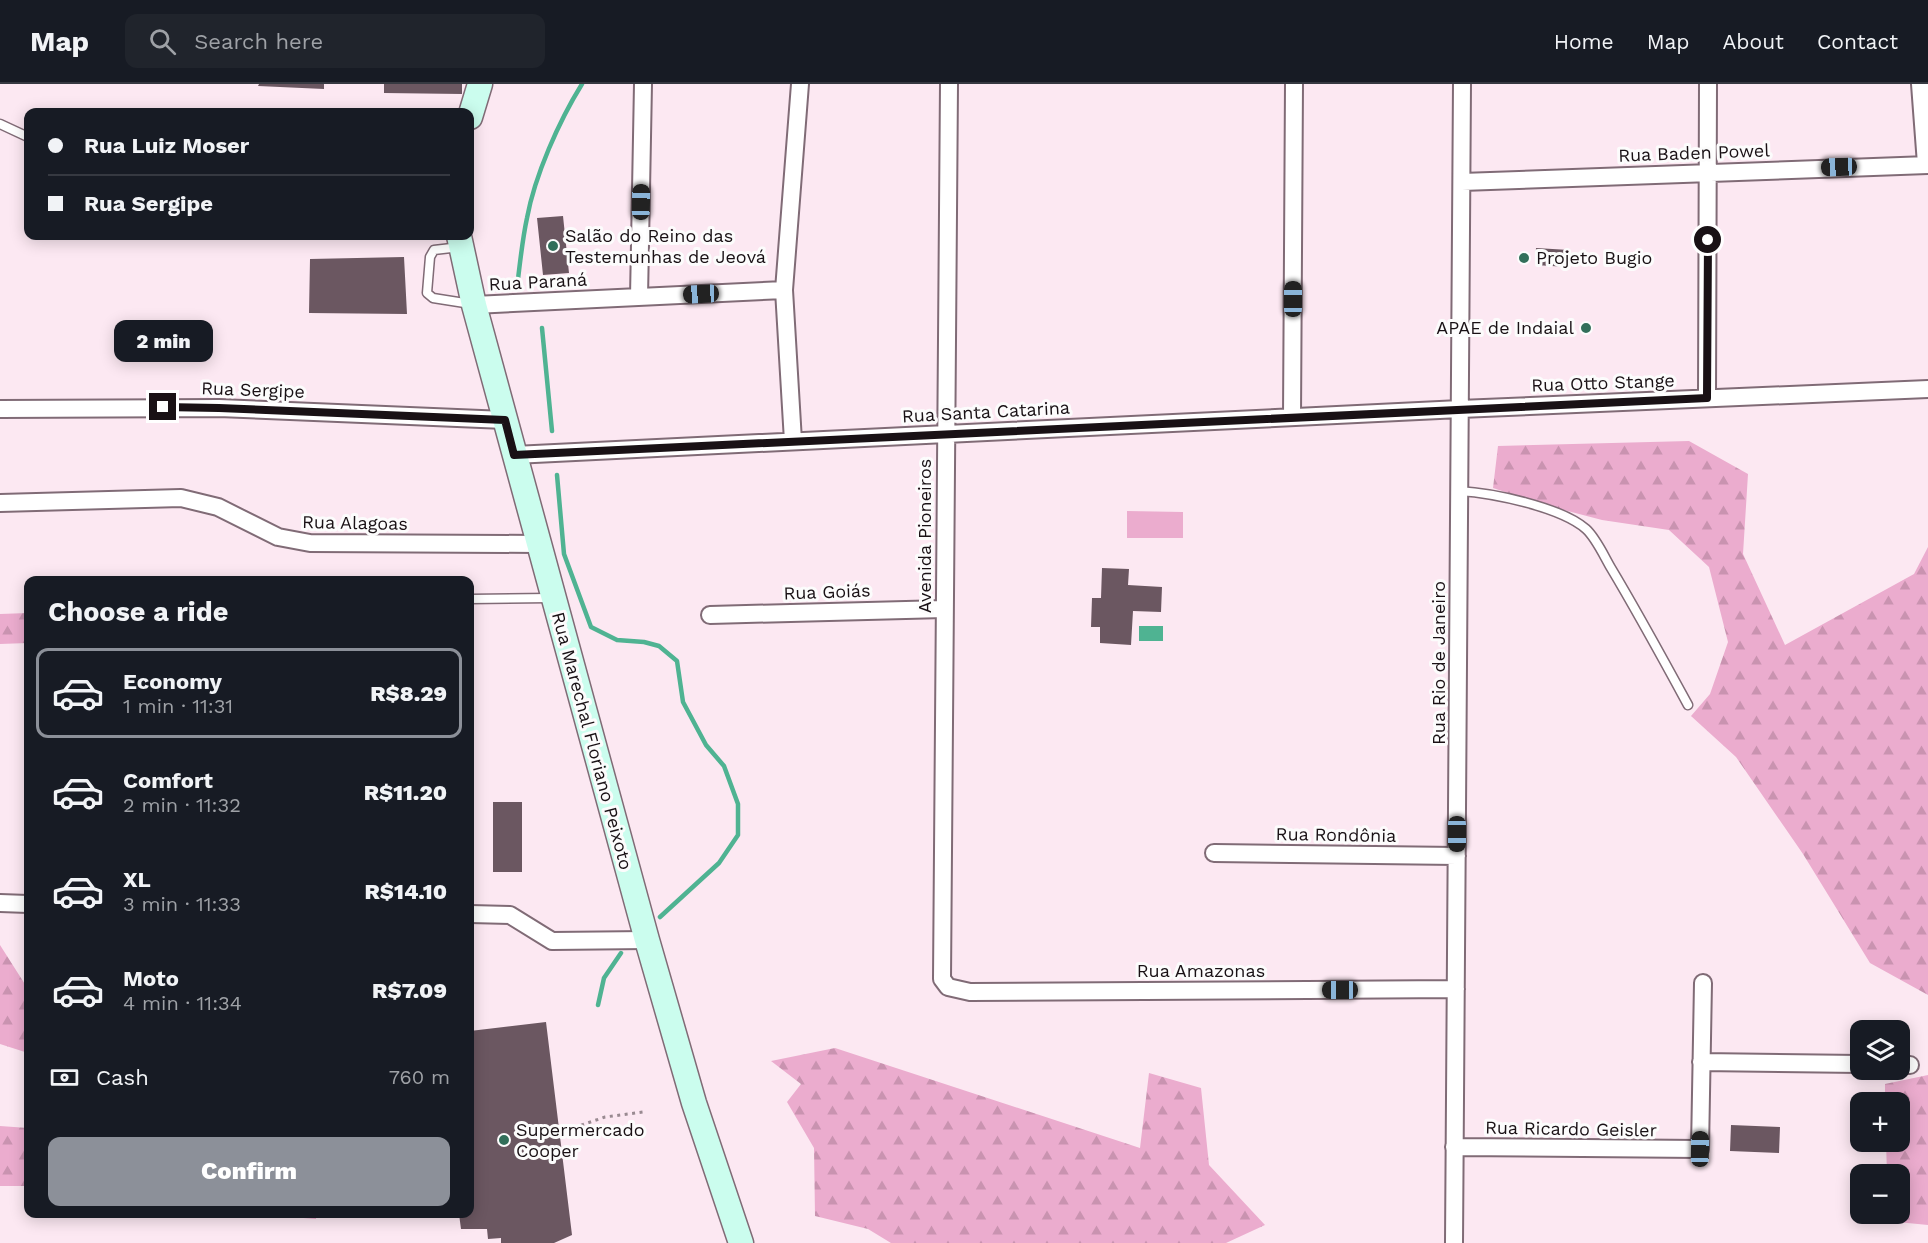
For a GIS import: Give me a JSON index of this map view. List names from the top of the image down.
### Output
{
  "streets": {
    "main road": ["Rua Marechal Floriano Peixoto"],
    "street": [
      "Rua Baden Powel",
      "Rua Paraná",
      "Rua Otto Stange",
      "Rua Sergipe",
      "Rua Santa Catarina",
      "Rua Alagoas",
      "Avenida Pioneiros",
      "Rua Goiás",
      "Rua Rio de Janeiro",
      "Rua Rondônia",
      "Rua Amazonas",
      "Rua Ricardo Geisler"
    ]
  },
  "crossings": [
    ["Rua Baden Powel", "Rua Rio de Janeiro"],
    ["Rua Paraná", "Rua Marechal Floriano Peixoto"],
    ["Rua Otto Stange", "Rua Santa Catarina"],
    ["Rua Otto Stange", "Rua Rio de Janeiro"],
    ["Rua Sergipe", "Rua Marechal Floriano Peixoto"],
    ["Rua Santa Catarina", "Avenida Pioneiros"],
    ["Rua Santa Catarina", "Rua Rio de Janeiro"],
    ["Rua Santa Catarina", "Rua Marechal Floriano Peixoto"],
    ["Rua Alagoas", "Rua Marechal Floriano Peixoto"],
    ["Avenida Pioneiros", "Rua Goiás"],
    ["Avenida Pioneiros", "Rua Amazonas"],
    ["Rua Rio de Janeiro", "Rua Rondônia"],
    ["Rua Rio de Janeiro", "Rua Amazonas"],
    ["Rua Rio de Janeiro", "Rua Ricardo Geisler"]
  ],
  "places": [
    "Salão do Reino das Testemunhas de Jeová",
    "Projeto Bugio",
    "APAE de Indaial",
    "Supermercado Cooper"
  ],
  "page": {
    "header": "Map",
    "search": "Search here",
    "nav": [
      "Home",
      "Map",
      "About",
      "Contact"
    ],
    "banner": ["Rua Luiz Moser", "Rua Sergipe"],
    "bubble": "2 min",
    "heading": "Choose a ride",
    "list": [
      {
        "name": "Economy",
        "note": "1 min · 11:31",
        "value": "R$8.29"
      },
      {
        "name": "Comfort",
        "note": "2 min · 11:32",
        "value": "R$11.20"
      },
      {
        "name": "XL",
        "note": "3 min · 11:33",
        "value": "R$14.10"
      },
      {
        "name": "Moto",
        "note": "4 min · 11:34",
        "value": "R$7.09"
      }
    ],
    "map_buttons": ["+", "−"],
    "pay": ["Cash", "760 m"],
    "buttons": "Confirm"
  }
}
